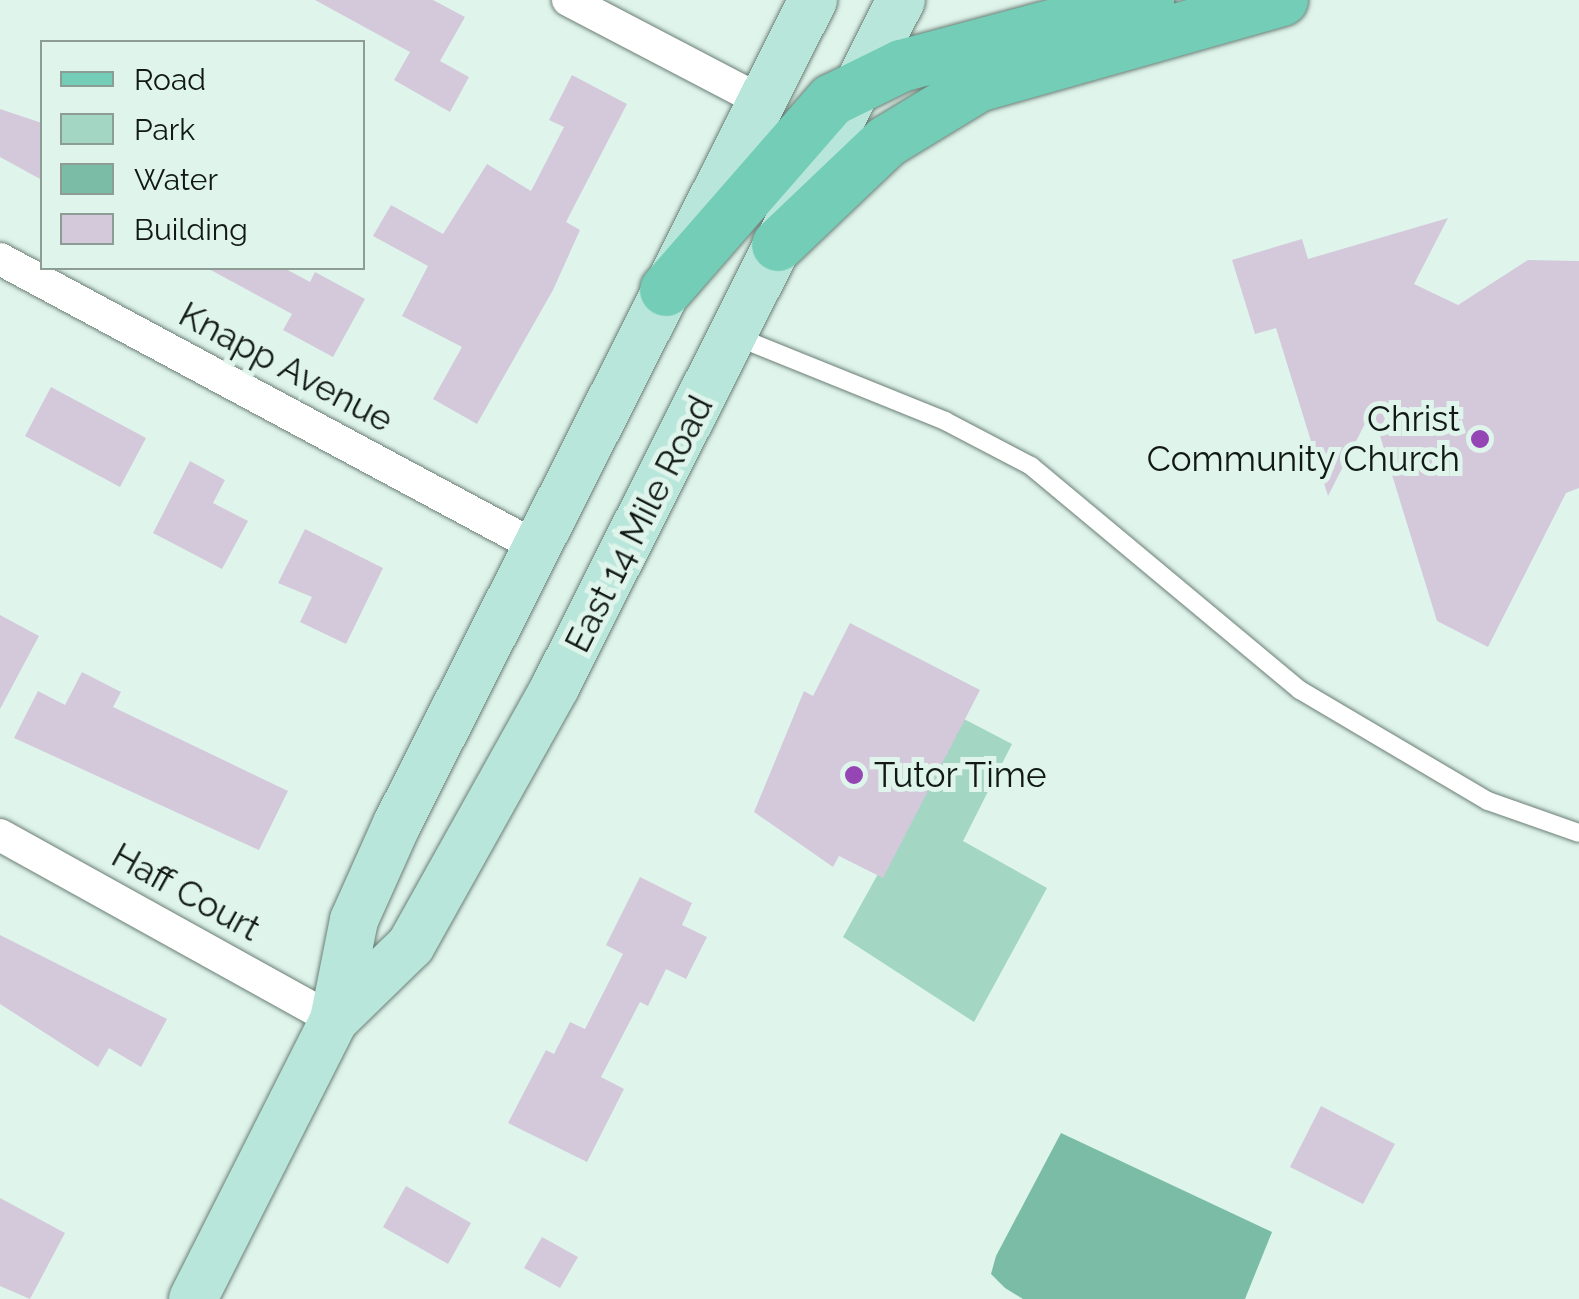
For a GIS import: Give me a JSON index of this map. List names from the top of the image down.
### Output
{
  "streets": {
    "main road": ["East 14 Mile Road"],
    "street": ["Knapp Avenue", "Haff Court"]
  },
  "crossings": [
    ["Knapp Avenue", "East 14 Mile Road"],
    ["East 14 Mile Road", "Haff Court"]
  ],
  "places": ["Christ Community Church", "Tutor Time"],
  "legend": [
    "Road",
    "Park",
    "Water",
    "Building"
  ]
}
